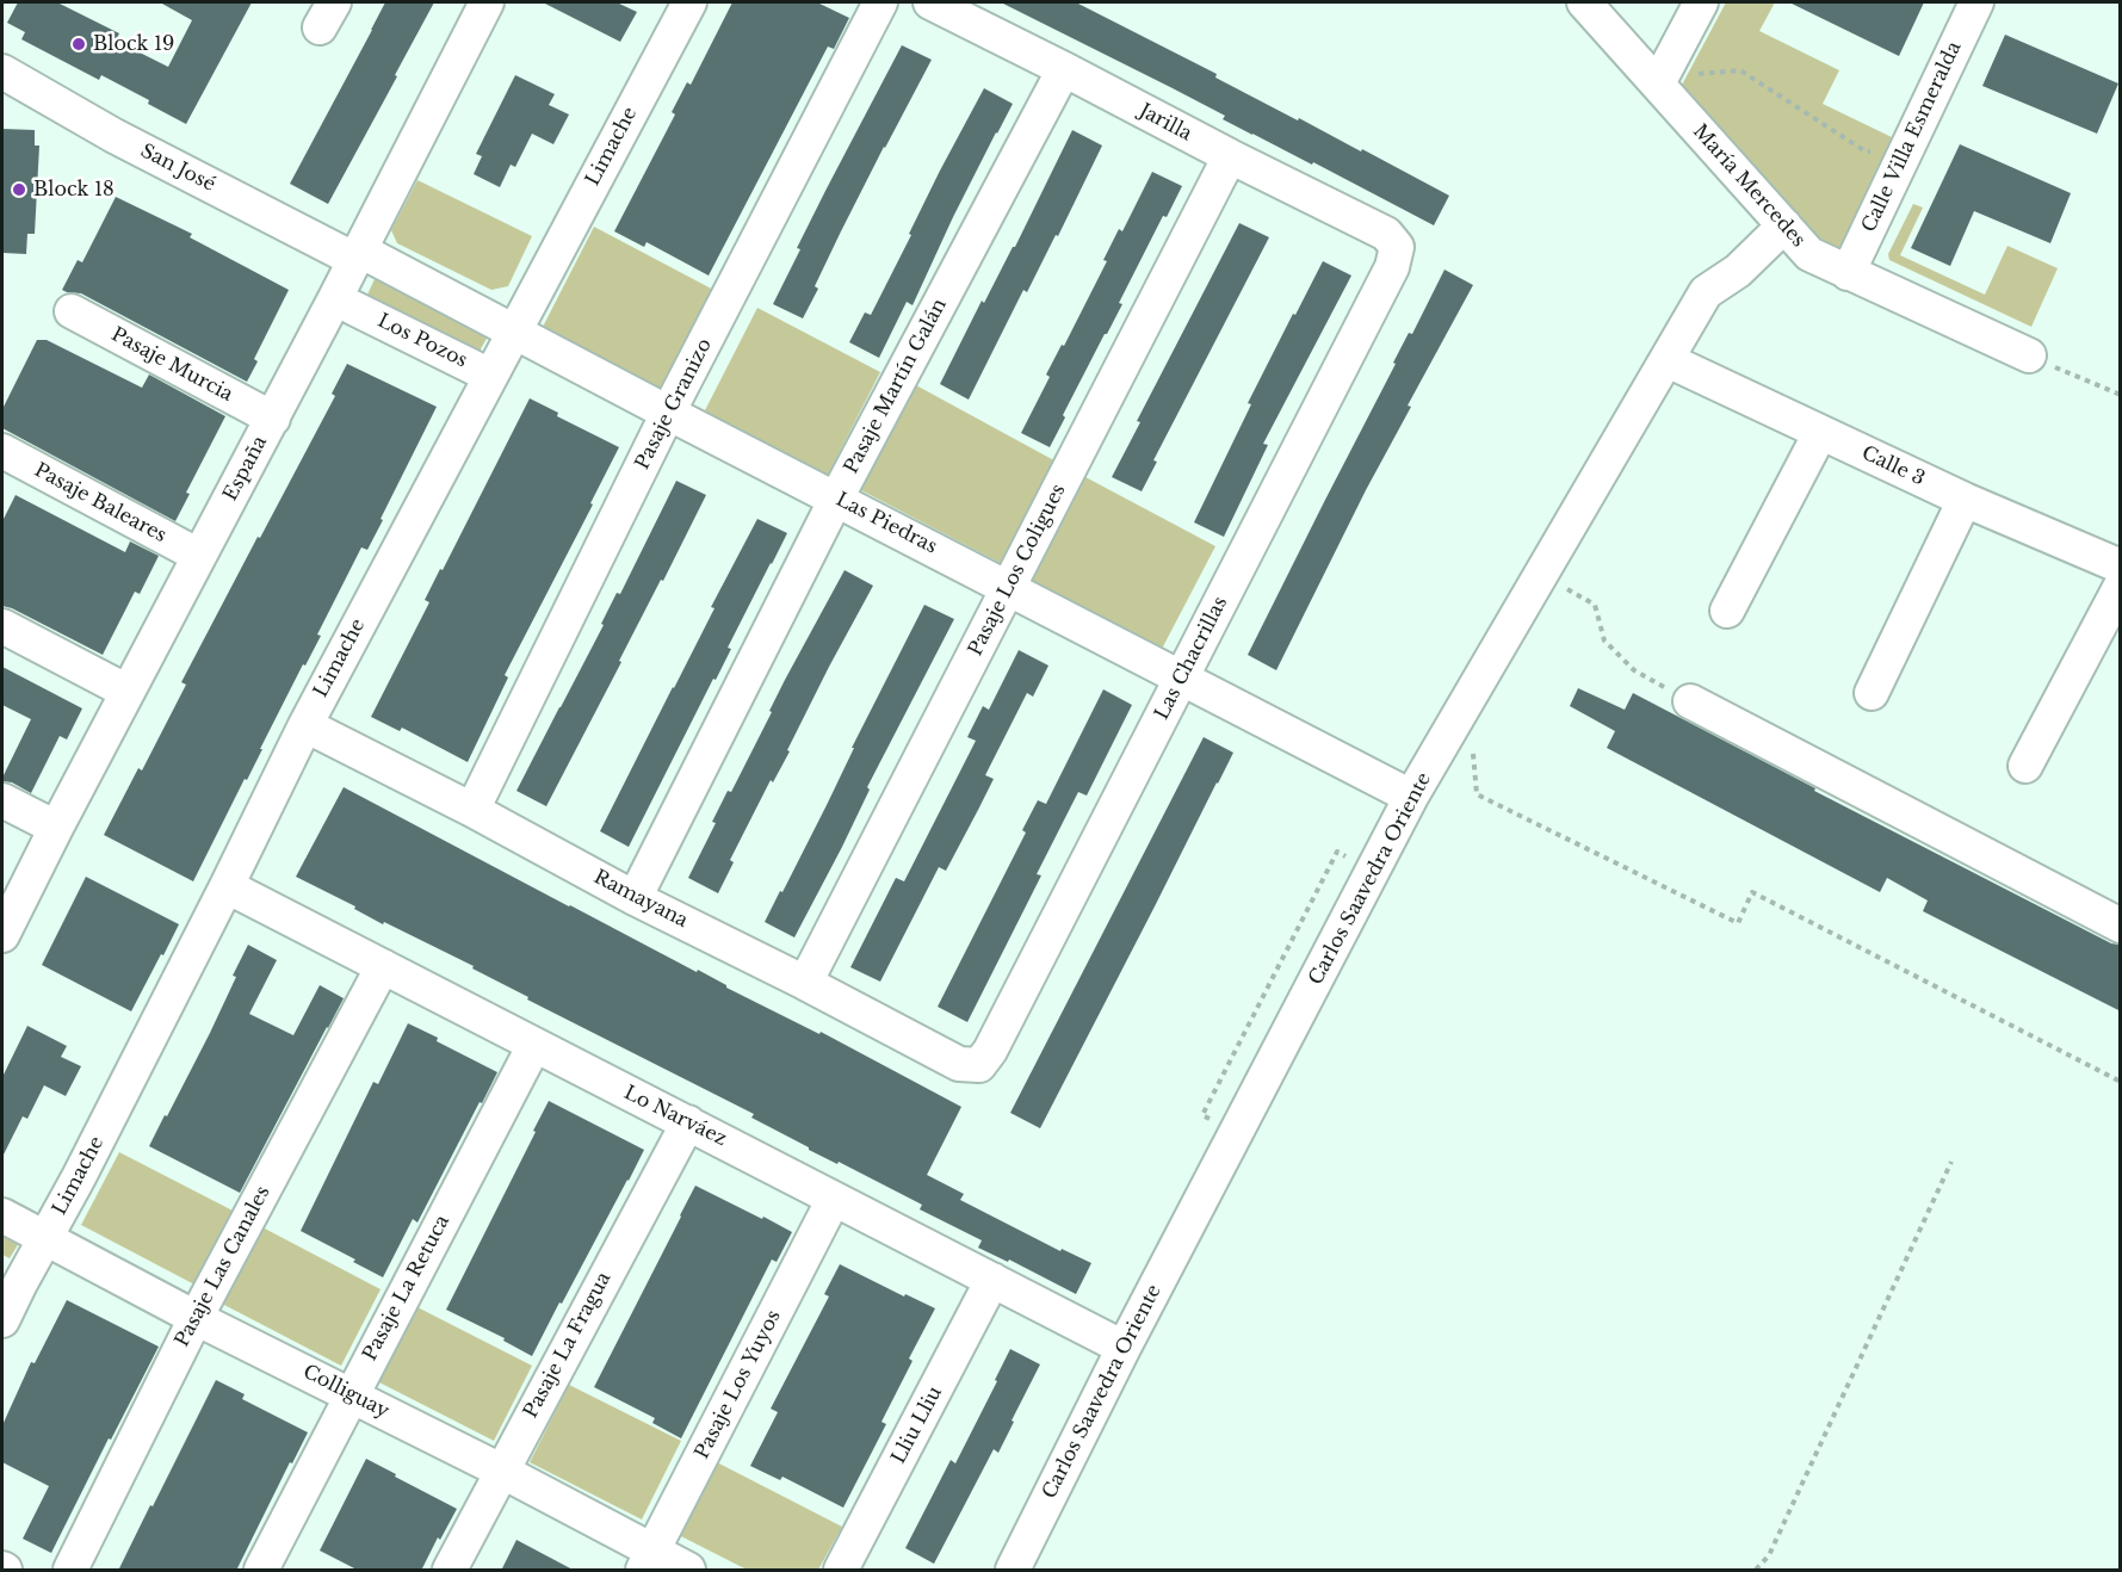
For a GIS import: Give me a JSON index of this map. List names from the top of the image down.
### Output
{
  "streets": {
    "street": [
      "Jarilla",
      "Calle Villa Esmeralda",
      "Limache",
      "San José",
      "María Mercedes",
      "Los Pozos",
      "Pasaje Murcia",
      "Pasaje Martín Galán",
      "Pasaje Granizo",
      "Calle 3",
      "España",
      "Pasaje Baleares",
      "Las Piedras",
      "Pasaje Los Coligues",
      "Las Chacrillas",
      "Carlos Saavedra Oriente",
      "Ramayana",
      "Lo Narváez",
      "Pasaje Las Canales",
      "Pasaje La Retuca",
      "Pasaje La Fragua",
      "Pasaje Los Yuyos",
      "Colliguay",
      "Lliu Lliu"
    ]
  },
  "crossings": [
    ["Jarilla", "Pasaje Martín Galán"],
    ["Jarilla", "Pasaje Los Coligues"],
    ["Jarilla", "Las Chacrillas"],
    ["Calle Villa Esmeralda", "María Mercedes"],
    ["Limache", "Los Pozos"],
    ["Limache", "Las Piedras"],
    ["Limache", "Ramayana"],
    ["Limache", "Lo Narváez"],
    ["Limache", "Colliguay"],
    ["San José", "España"],
    ["San José", "Las Piedras"],
    ["María Mercedes", "Carlos Saavedra Oriente"],
    ["Pasaje Murcia", "España"],
    ["Pasaje Martín Galán", "Las Piedras"],
    ["Pasaje Martín Galán", "Ramayana"],
    ["Pasaje Granizo", "Las Piedras"],
    ["Pasaje Granizo", "Ramayana"],
    ["Calle 3", "Carlos Saavedra Oriente"],
    ["España", "Pasaje Baleares"],
    ["España", "Las Piedras"],
    ["Las Piedras", "Pasaje Los Coligues"],
    ["Las Piedras", "Las Chacrillas"],
    ["Las Piedras", "Carlos Saavedra Oriente"],
    ["Pasaje Los Coligues", "Ramayana"],
    ["Las Chacrillas", "Ramayana"],
    ["Carlos Saavedra Oriente", "Lo Narváez"],
    ["Lo Narváez", "Pasaje Las Canales"],
    ["Lo Narváez", "Pasaje La Retuca"],
    ["Lo Narváez", "Pasaje La Fragua"],
    ["Lo Narváez", "Pasaje Los Yuyos"],
    ["Lo Narváez", "Lliu Lliu"],
    ["Pasaje Las Canales", "Colliguay"],
    ["Pasaje La Retuca", "Colliguay"],
    ["Pasaje La Fragua", "Colliguay"],
    ["Pasaje Los Yuyos", "Colliguay"]
  ],
  "places": ["Block 19", "Block 18"]
}
